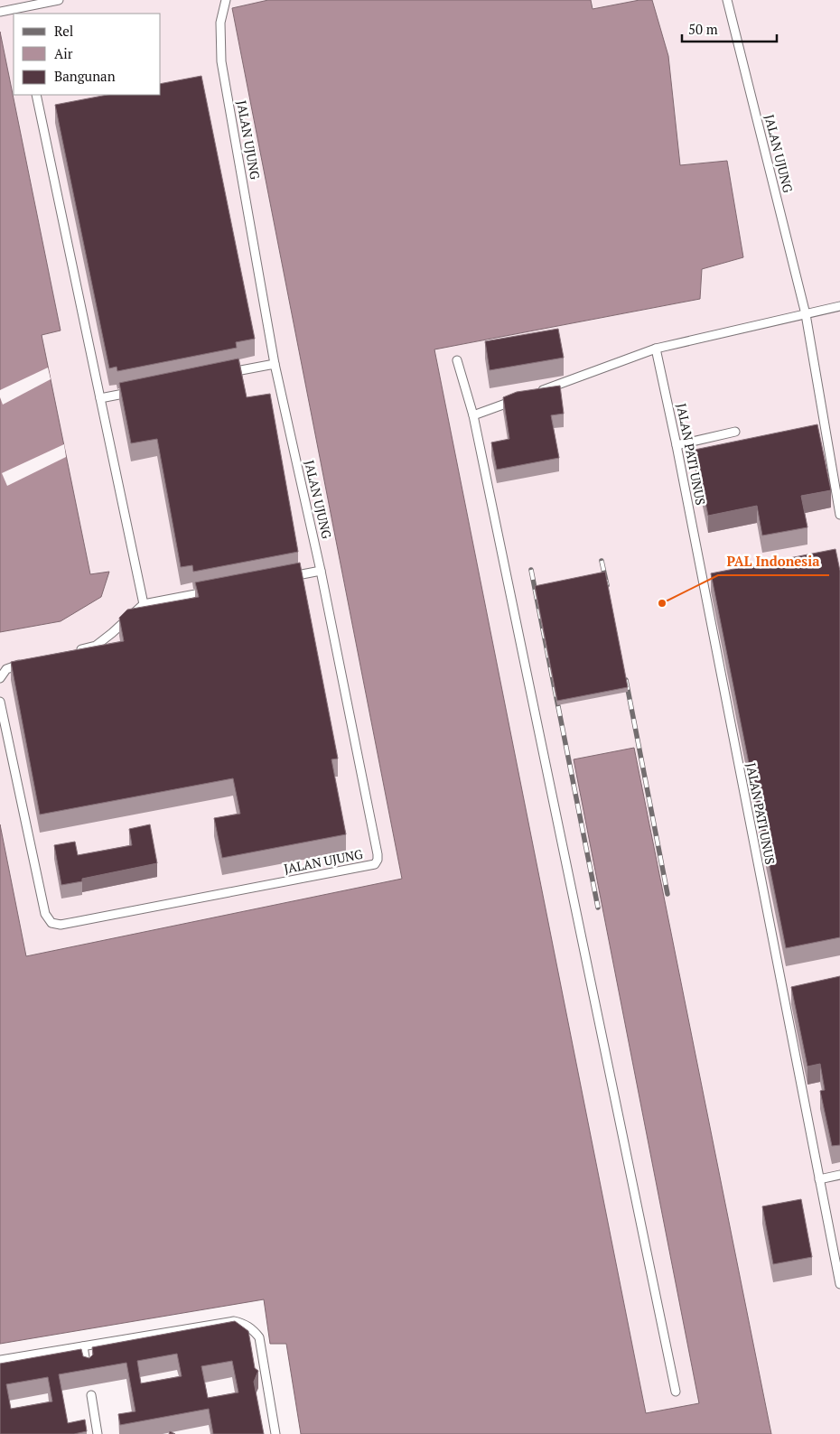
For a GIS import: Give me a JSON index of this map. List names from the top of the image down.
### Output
{
  "streets": {
    "lane": ["JALAN UJUNG", "JALAN PATI UNUS"]
  },
  "places": ["PAL Indonesia"],
  "legend": ["Rel", "Air", "Bangunan"],
  "scale_bar": "50 m"
}
